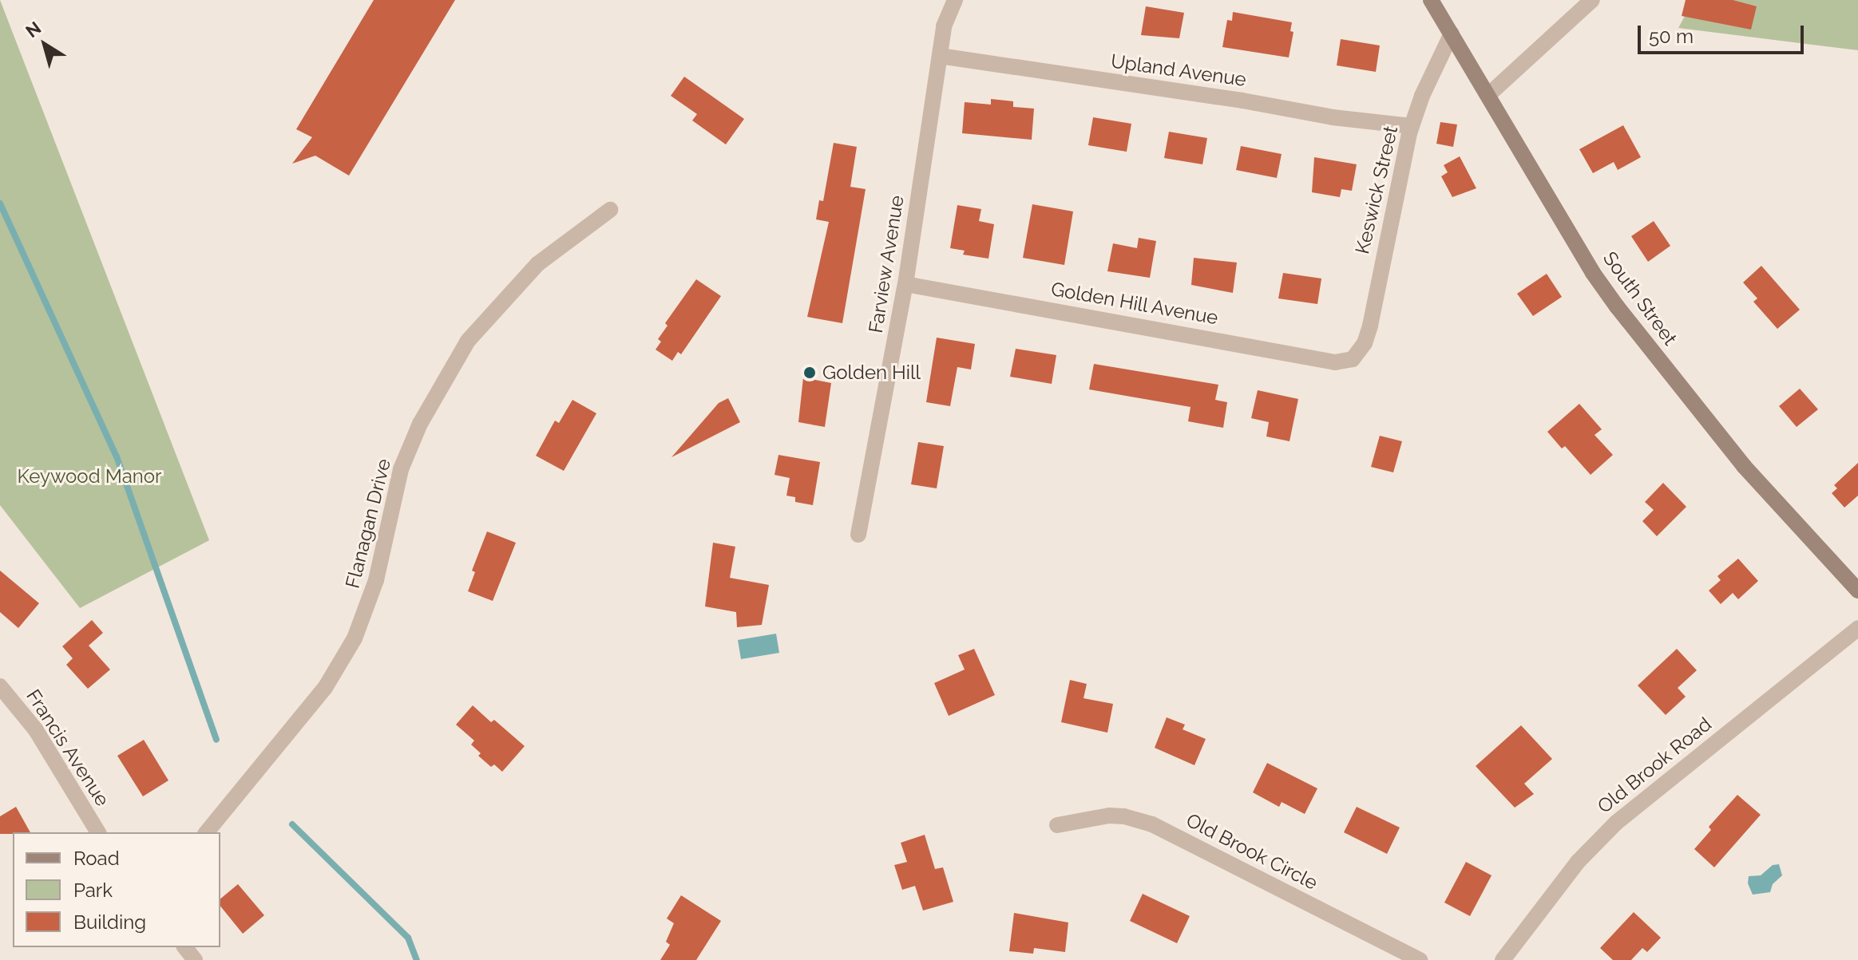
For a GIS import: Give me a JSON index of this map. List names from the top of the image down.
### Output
{
  "streets": {
    "street": [
      "Upland Avenue",
      "Keswick Street",
      "Farview Avenue",
      "South Street",
      "Golden Hill Avenue",
      "Flanagan Drive",
      "Francis Avenue",
      "Old Brook Road",
      "Old Brook Circle"
    ]
  },
  "crossings": [
    ["Upland Avenue", "Keswick Street"],
    ["Upland Avenue", "Farview Avenue"],
    ["Keswick Street", "South Street"],
    ["Keswick Street", "Golden Hill Avenue"],
    ["Farview Avenue", "Golden Hill Avenue"]
  ],
  "parks": ["Keywood Manor"],
  "places": ["Golden Hill"],
  "legend": ["Road", "Park", "Building"],
  "scale_bar": "50 m",
  "north": "top left"
}
